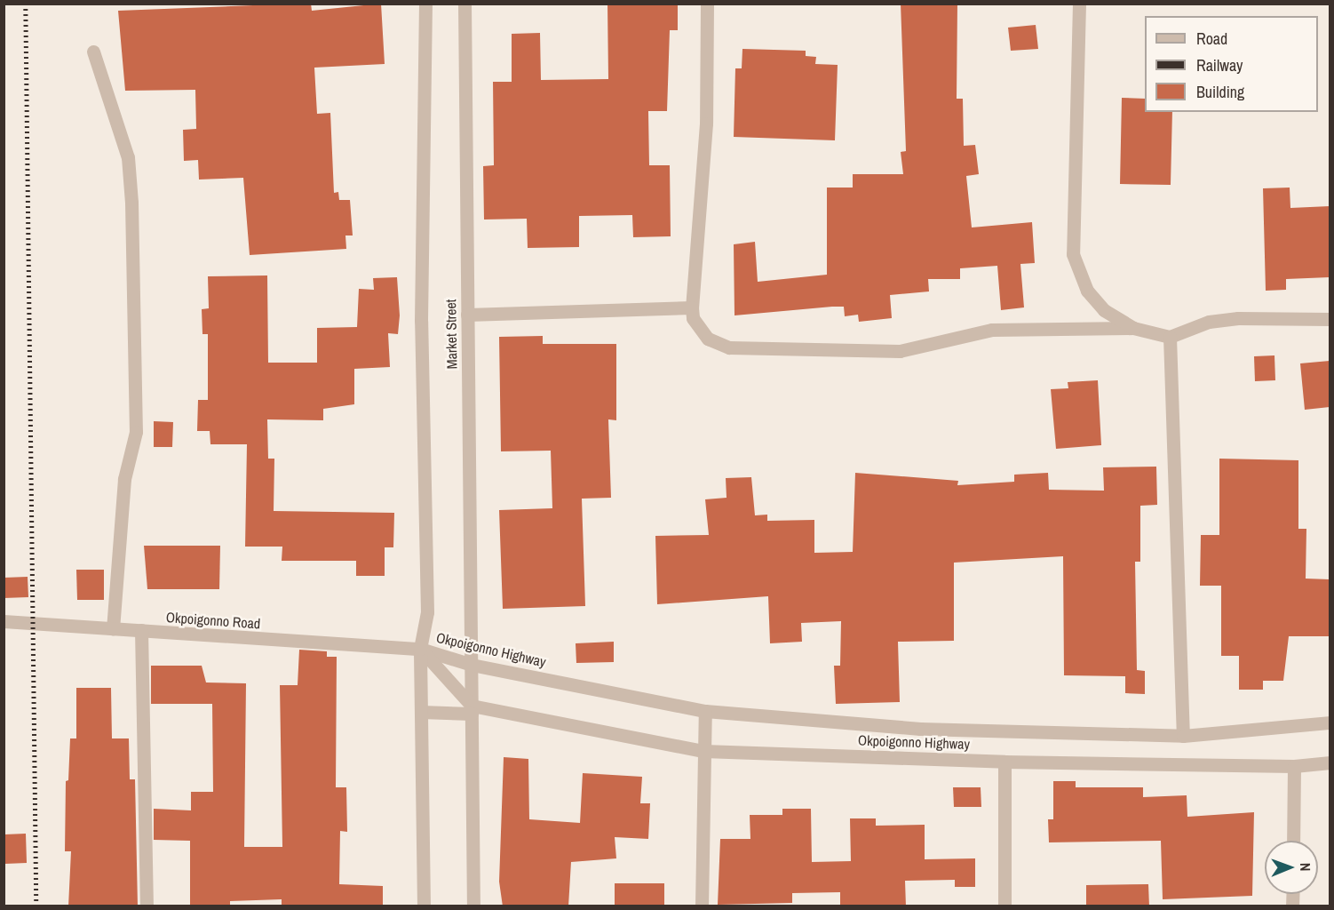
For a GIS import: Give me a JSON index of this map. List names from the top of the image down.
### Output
{
  "streets": {
    "street": ["Market Street", "Okpoigonno Road", "Okpoigonno Highway"]
  },
  "crossings": [
    ["Market Street", "Okpoigonno Road"],
    ["Market Street", "Okpoigonno Highway"],
    ["Okpoigonno Road", "Okpoigonno Highway"]
  ],
  "legend": ["Road", "Railway", "Building"],
  "north": "right"
}
